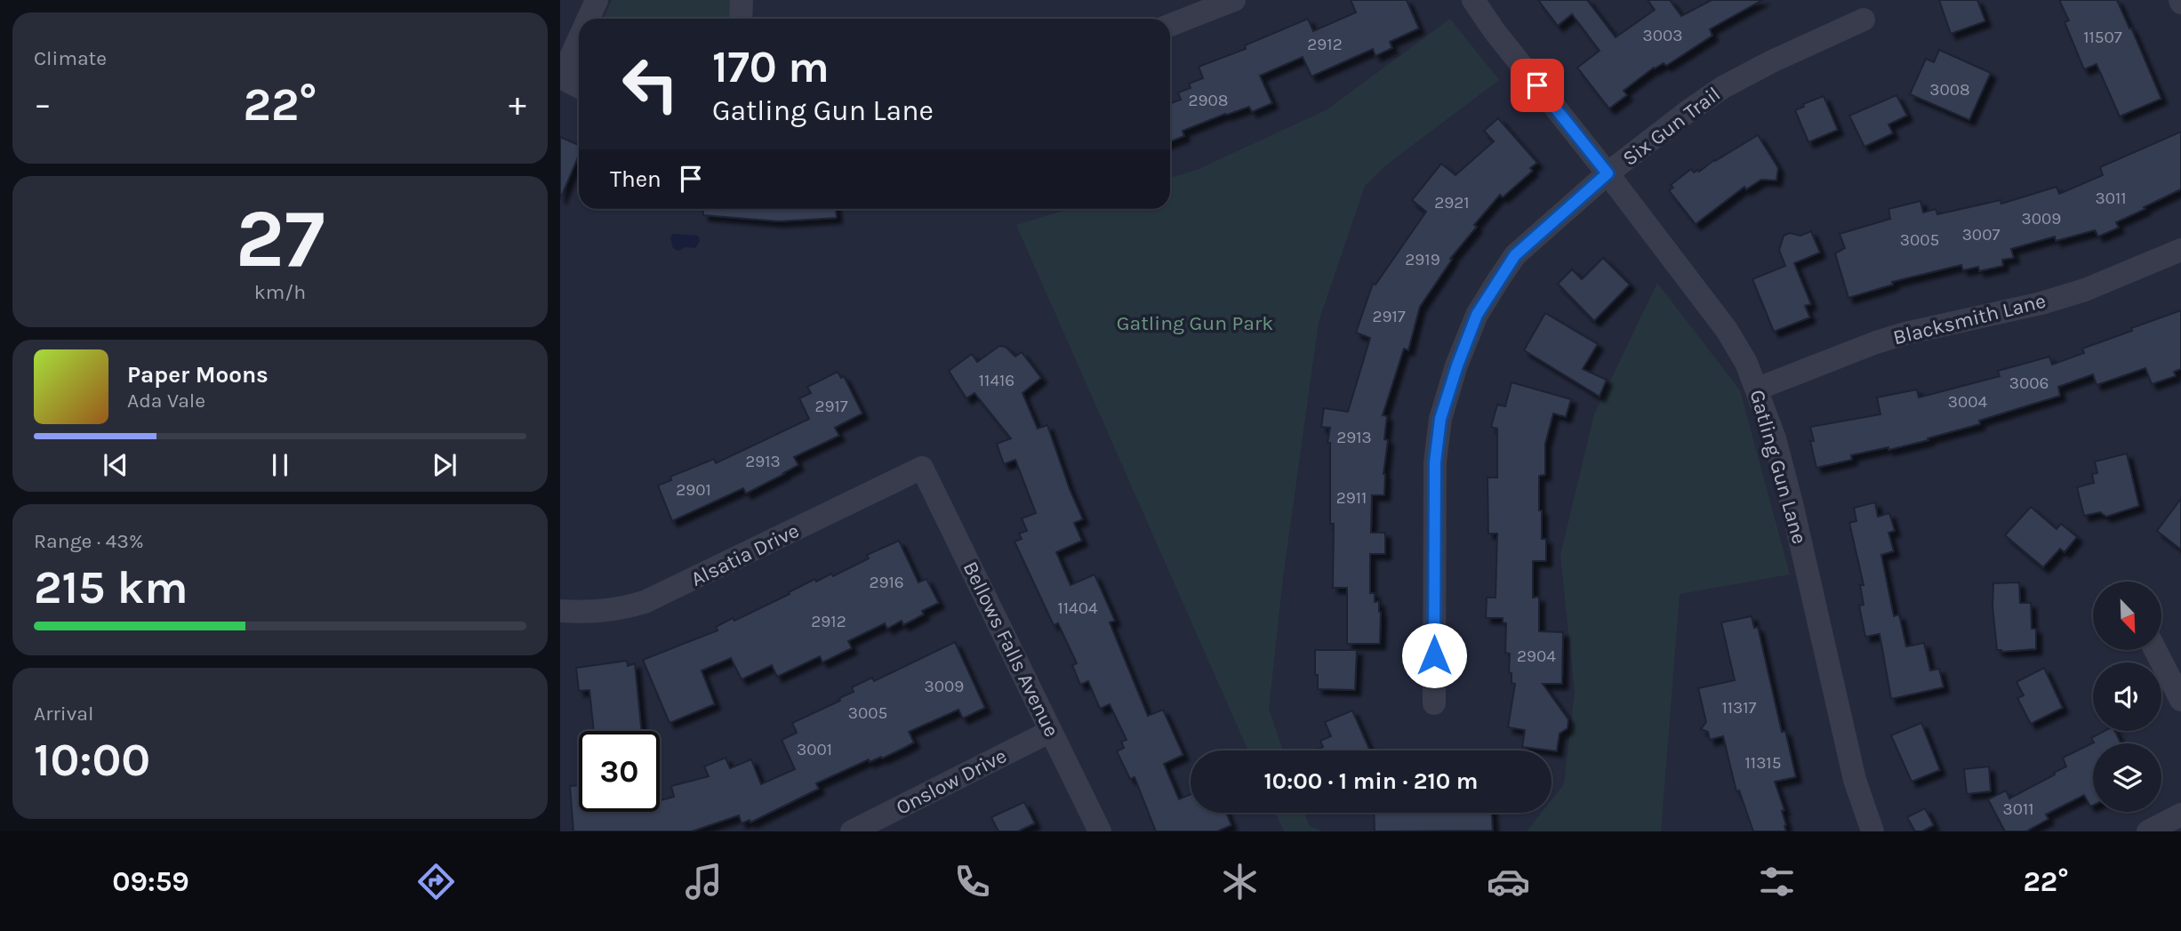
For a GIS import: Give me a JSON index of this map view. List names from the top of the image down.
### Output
{
  "streets": {
    "street": [
      "Six Gun Trail",
      "Blacksmith Lane",
      "Gatling Gun Lane",
      "Alsatia Drive",
      "Bellows Falls Avenue",
      "Onslow Drive"
    ]
  },
  "crossings": [
    ["Six Gun Trail", "Gatling Gun Lane"],
    ["Blacksmith Lane", "Gatling Gun Lane"],
    ["Alsatia Drive", "Bellows Falls Avenue"],
    ["Bellows Falls Avenue", "Onslow Drive"]
  ],
  "parks": ["Gatling Gun Park"],
  "house_numbers": [
    "3003",
    "11507",
    "2912",
    "3008",
    "2908",
    "3011",
    "2921",
    "3009",
    "3007",
    "3005",
    "2919",
    "2917",
    "11416",
    "3006",
    "3004",
    "2917",
    "2913",
    "2913",
    "2901",
    "2911",
    "2916",
    "11404",
    "2912",
    "2904",
    "3009",
    "11317",
    "3005",
    "3001",
    "11315",
    "3011"
  ],
  "north": "bottom right",
  "page": {
    "tile": [
      "Climate",
      ["27", "km/h"],
      ["Range · 43%", "215 km"],
      ["Arrival", "10:00"]
    ],
    "turn": ["170 m", "Gatling Gun Lane"],
    "heat": ["−", "22°", "+"],
    "then": "Then",
    "song": ["Paper Moons", "Ada Vale"],
    "limit": "30",
    "trip": "10:00 · 1 min · 210 m",
    "tabs": ["09:59", "22°"]
  }
}
